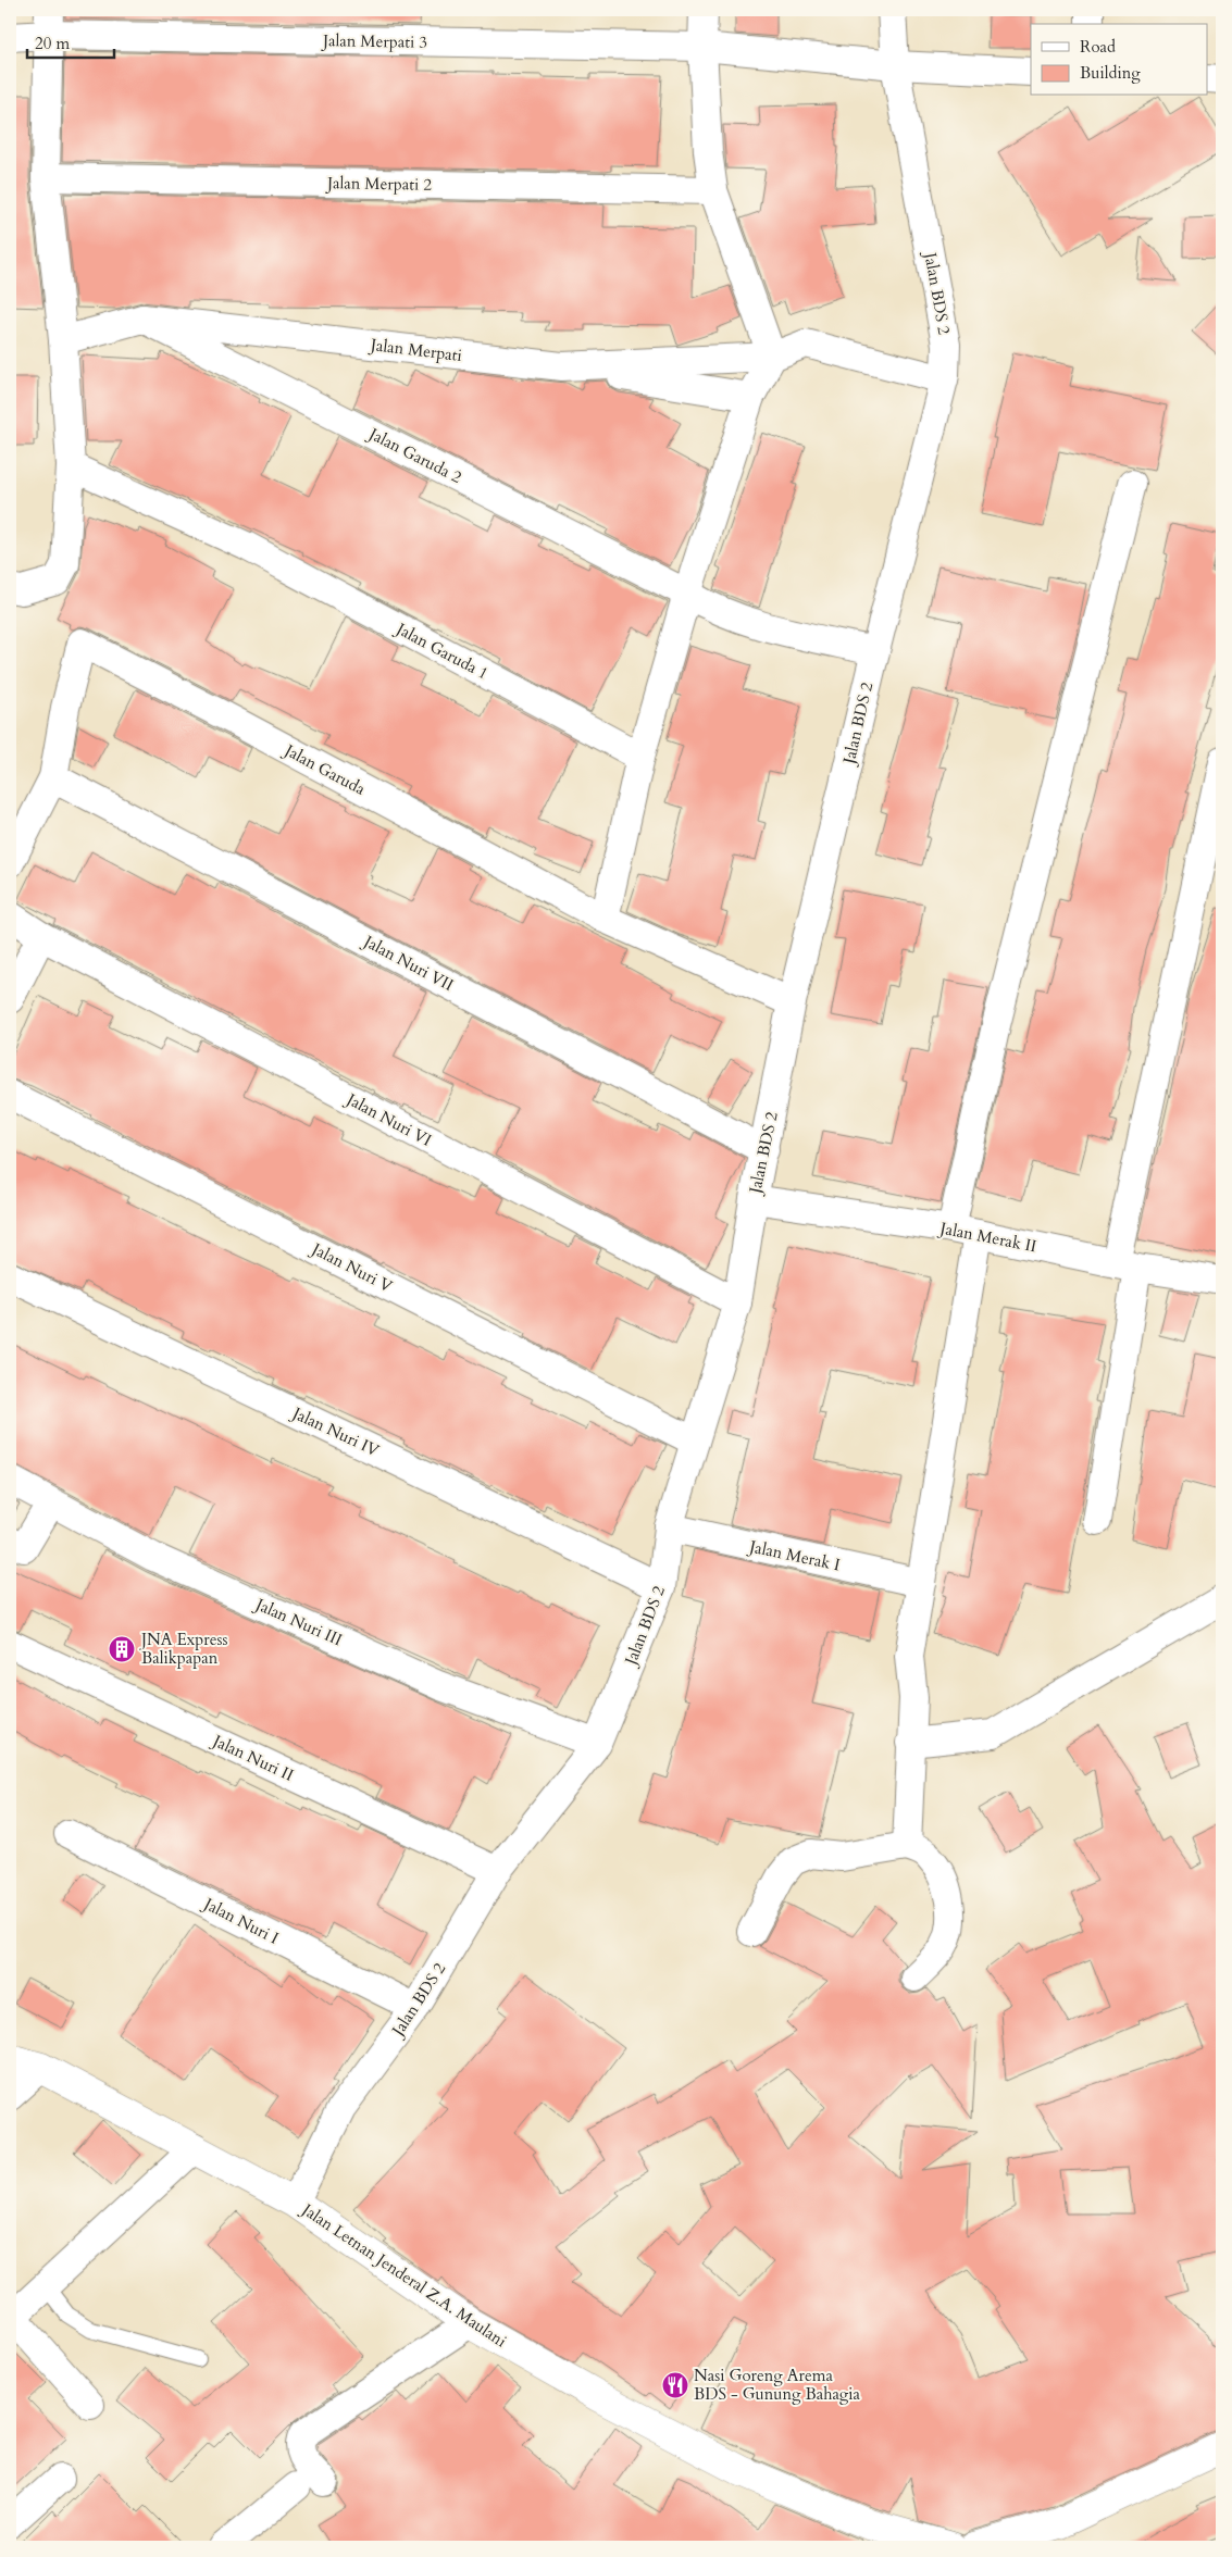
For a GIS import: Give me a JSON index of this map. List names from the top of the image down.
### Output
{
  "streets": {
    "street": [
      "Jalan Merpati 3",
      "Jalan Merpati 2",
      "Jalan BDS 2",
      "Jalan Merpati",
      "Jalan Garuda 2",
      "Jalan Garuda 1",
      "Jalan Garuda",
      "Jalan Nuri VII",
      "Jalan Nuri VI",
      "Jalan Merak II",
      "Jalan Nuri V",
      "Jalan Nuri IV",
      "Jalan Merak I",
      "Jalan Nuri III",
      "Jalan Nuri II",
      "Jalan Nuri I",
      "Jalan Letnan Jenderal Z.A. Maulani"
    ]
  },
  "crossings": [
    ["Jalan Merpati 3", "Jalan BDS 2"],
    ["Jalan BDS 2", "Jalan Merpati"],
    ["Jalan BDS 2", "Jalan Garuda 2"],
    ["Jalan BDS 2", "Jalan Nuri VII"],
    ["Jalan BDS 2", "Jalan Nuri VI"],
    ["Jalan BDS 2", "Jalan Merak II"],
    ["Jalan BDS 2", "Jalan Nuri V"],
    ["Jalan BDS 2", "Jalan Nuri IV"],
    ["Jalan BDS 2", "Jalan Merak I"],
    ["Jalan BDS 2", "Jalan Nuri III"],
    ["Jalan BDS 2", "Jalan Nuri II"],
    ["Jalan BDS 2", "Jalan Nuri I"],
    ["Jalan BDS 2", "Jalan Letnan Jenderal Z.A. Maulani"],
    ["Jalan Merpati", "Jalan Garuda 2"],
    ["Jalan Garuda", "Jalan Nuri VII"]
  ],
  "places": {
    "building": ["JNA Express Balikpapan"],
    "restaurant": ["Nasi Goreng Arema BDS - Gunung Bahagia"]
  },
  "legend": ["Road", "Building"],
  "scale_bar": "20 m"
}
